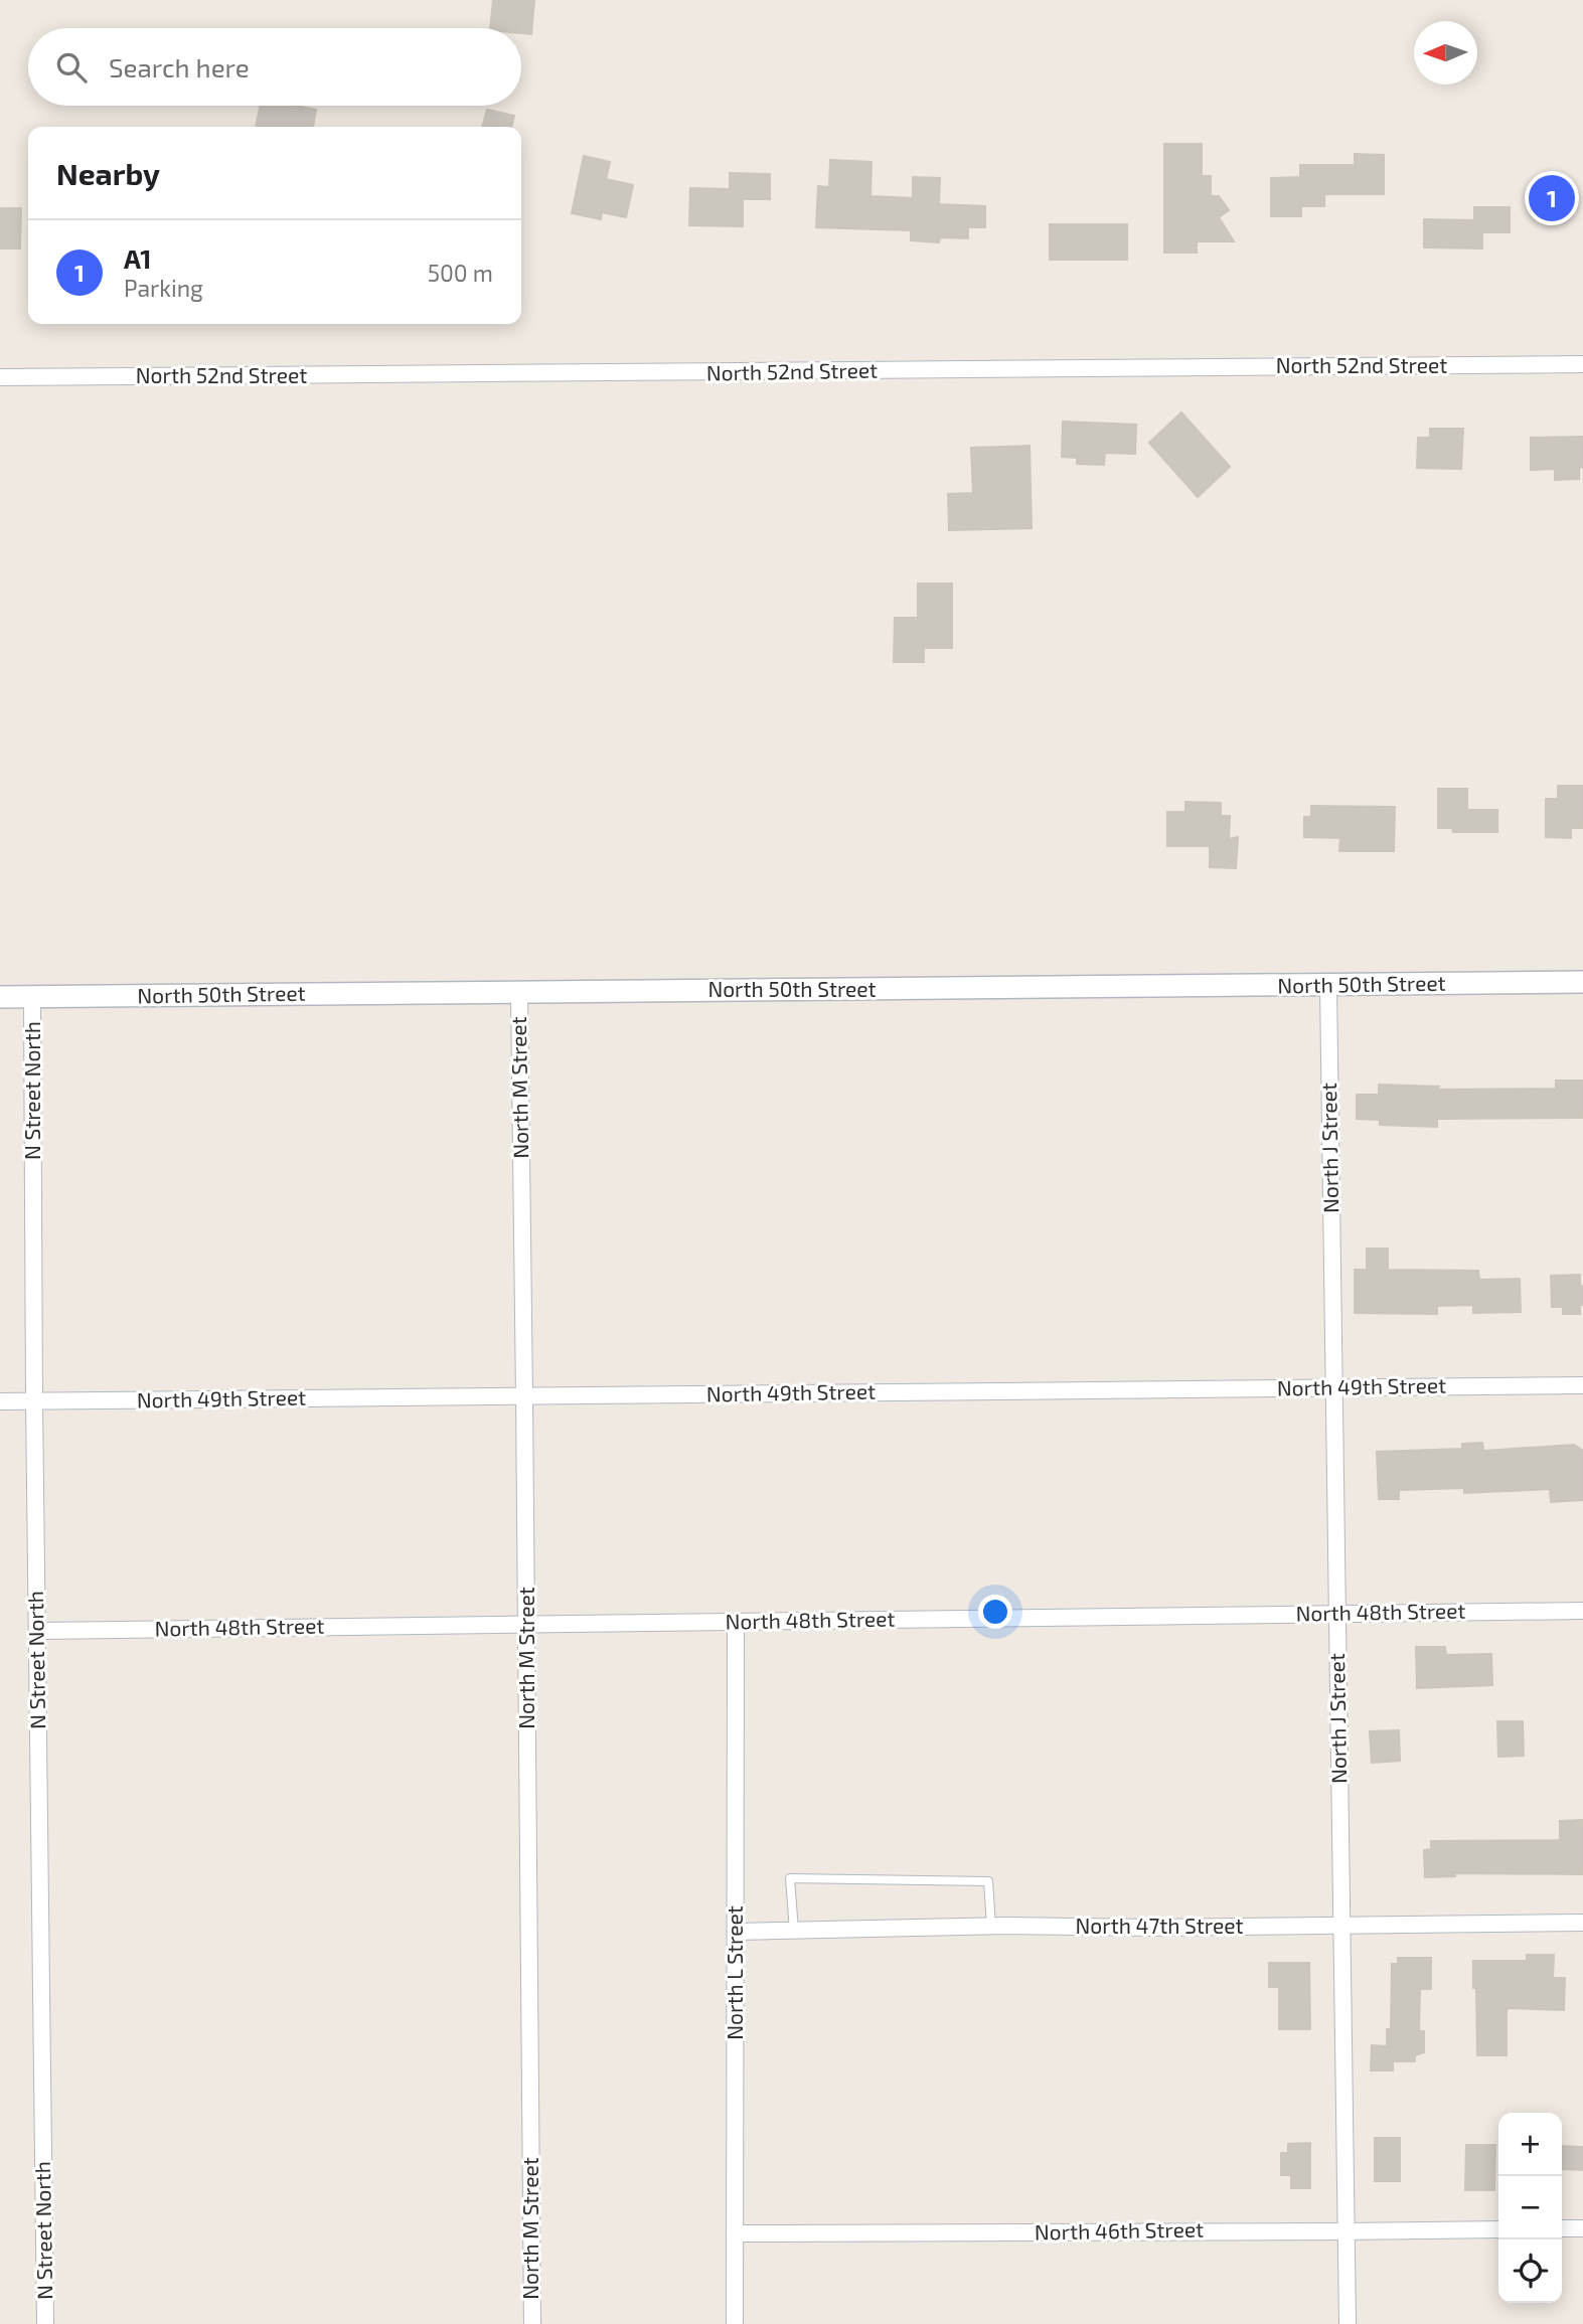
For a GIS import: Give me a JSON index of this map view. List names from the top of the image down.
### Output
{
  "streets": {
    "street": [
      "North 52nd Street",
      "North 50th Street",
      "North M Street",
      "N Street North",
      "North J Street",
      "North 49th Street",
      "North 48th Street",
      "North 47th Street",
      "North L Street",
      "North 46th Street"
    ]
  },
  "crossings": [
    ["North 50th Street", "North M Street"],
    ["North 50th Street", "N Street North"],
    ["North 50th Street", "North J Street"],
    ["North M Street", "North 49th Street"],
    ["North M Street", "North 48th Street"],
    ["N Street North", "North 49th Street"],
    ["N Street North", "North 48th Street"],
    ["North J Street", "North 49th Street"],
    ["North J Street", "North 48th Street"],
    ["North J Street", "North 47th Street"],
    ["North J Street", "North 46th Street"],
    ["North 48th Street", "North L Street"],
    ["North 47th Street", "North L Street"],
    ["North L Street", "North 46th Street"]
  ],
  "north": "left",
  "page": {
    "search": "Search here",
    "heading": "Nearby",
    "pins": "1",
    "list": [
      {
        "mark": "1",
        "name": "A1",
        "note": "Parking",
        "value": "500 m"
      }
    ],
    "map_buttons": ["+", "−"]
  }
}
